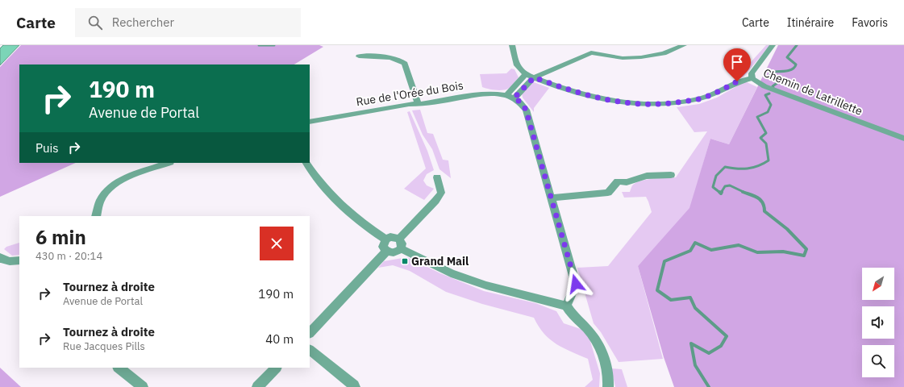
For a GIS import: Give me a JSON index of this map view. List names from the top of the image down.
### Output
{
  "streets": {
    "street": ["Chemin de Latrillette", "Rue de l'Orée du Bois"]
  },
  "places": {
    "transit": ["Grand Mail"]
  },
  "north": "bottom left",
  "page": {
    "header": "Carte",
    "search": "Rechercher",
    "nav": ["Carte", "Itinéraire", "Favoris"],
    "turn": ["190 m", "Avenue de Portal"],
    "then": "Puis",
    "heading": ["6 min", "430 m · 20:14"],
    "list": [
      {
        "name": "Tournez à droite",
        "note": "Avenue de Portal",
        "value": "190 m"
      },
      {
        "name": "Tournez à droite",
        "note": "Rue Jacques Pills",
        "value": "40 m"
      }
    ]
  }
}
